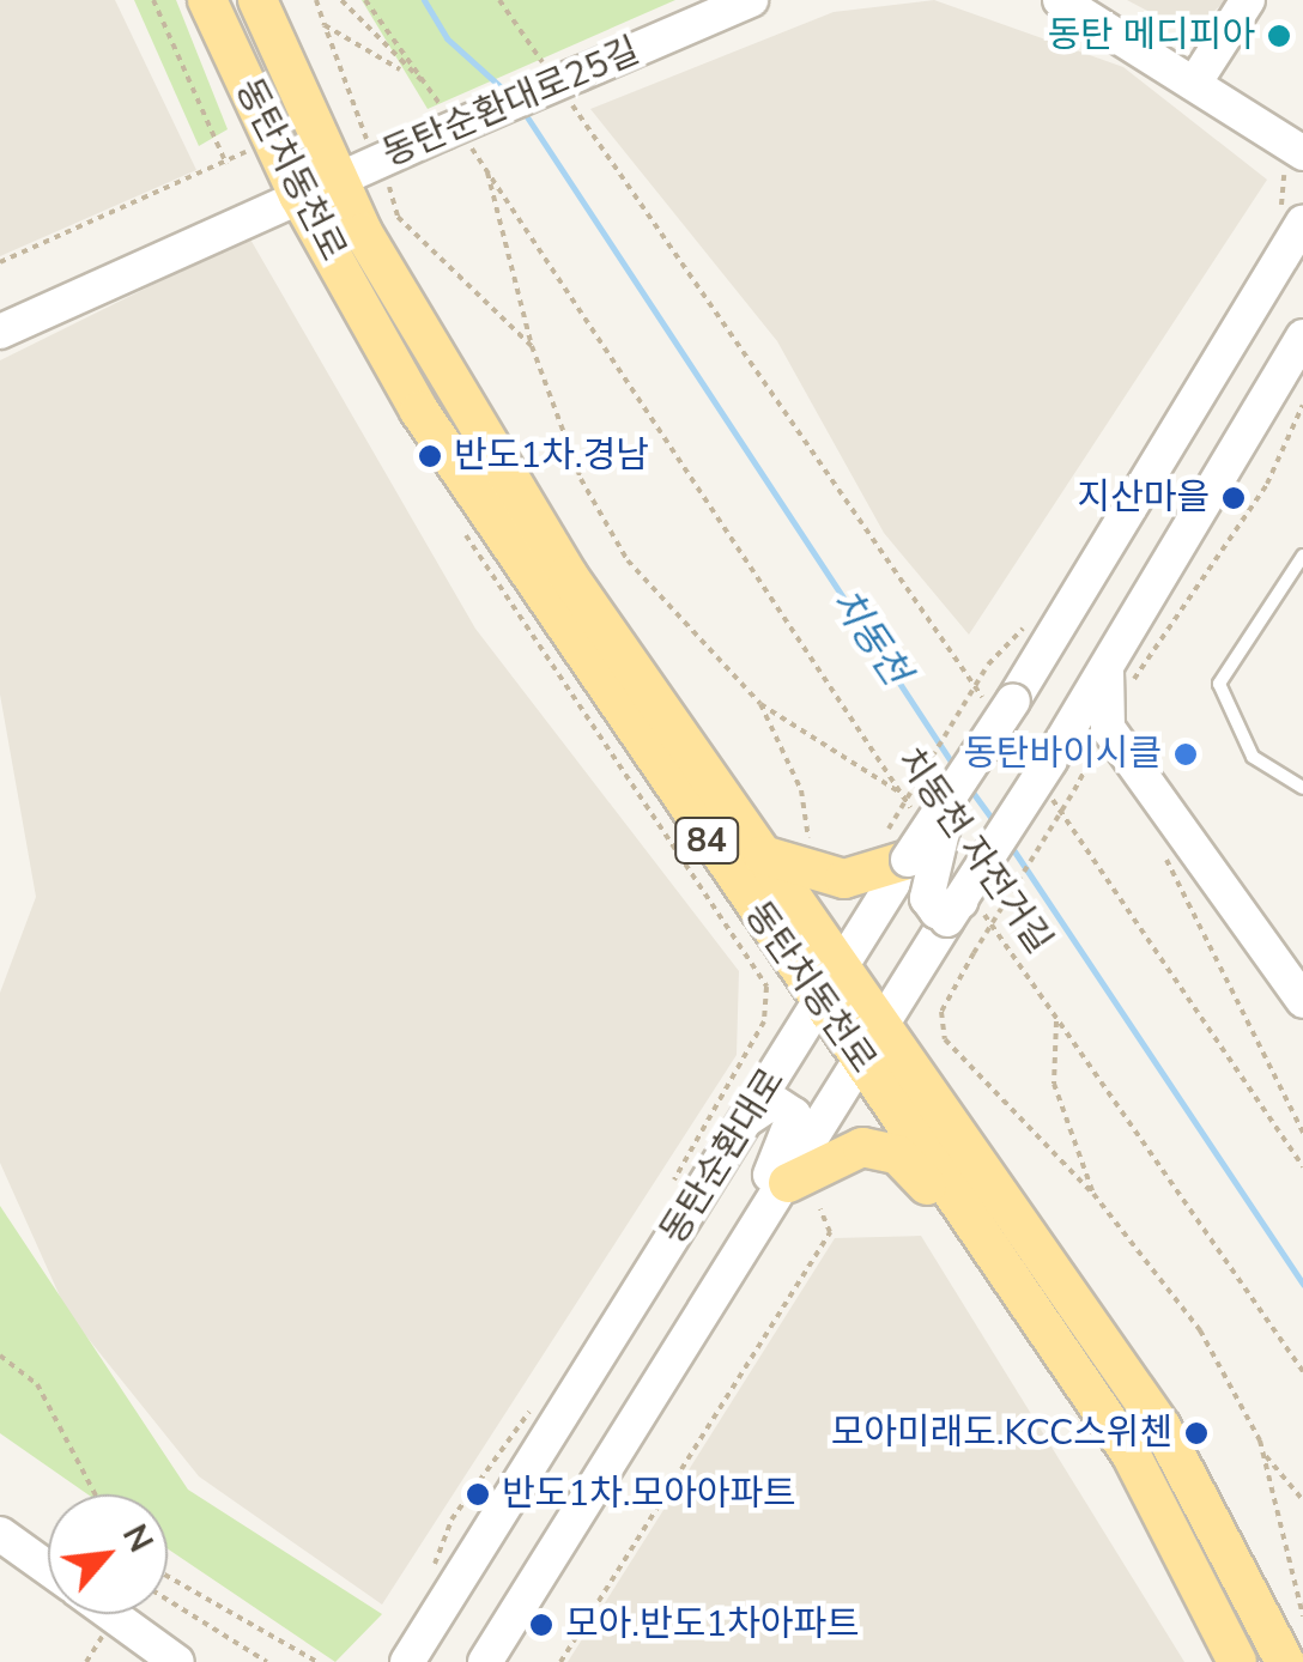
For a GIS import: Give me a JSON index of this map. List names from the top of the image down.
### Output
{
  "streets": {
    "main road": ["동탄치동천로", "84"],
    "street": ["동탄순환대로25길", "동탄순환대로"],
    "path": ["치동천 자전거길"]
  },
  "crossings": [
    ["동탄순환대로25길", "동탄치동천로"],
    ["동탄순환대로25길", "치동천 자전거길"],
    ["동탄치동천로", "동탄순환대로"],
    ["치동천 자전거길", "동탄순환대로"]
  ],
  "water": ["치동천"],
  "places": [
    "동탄 메디피아",
    "반도1차.경남",
    "지산마을",
    "동탄바이시클",
    "모아미래도.KCC스위첸",
    "반도1차.모아아파트",
    "모아.반도1차아파트"
  ],
  "north": "top right"
}
